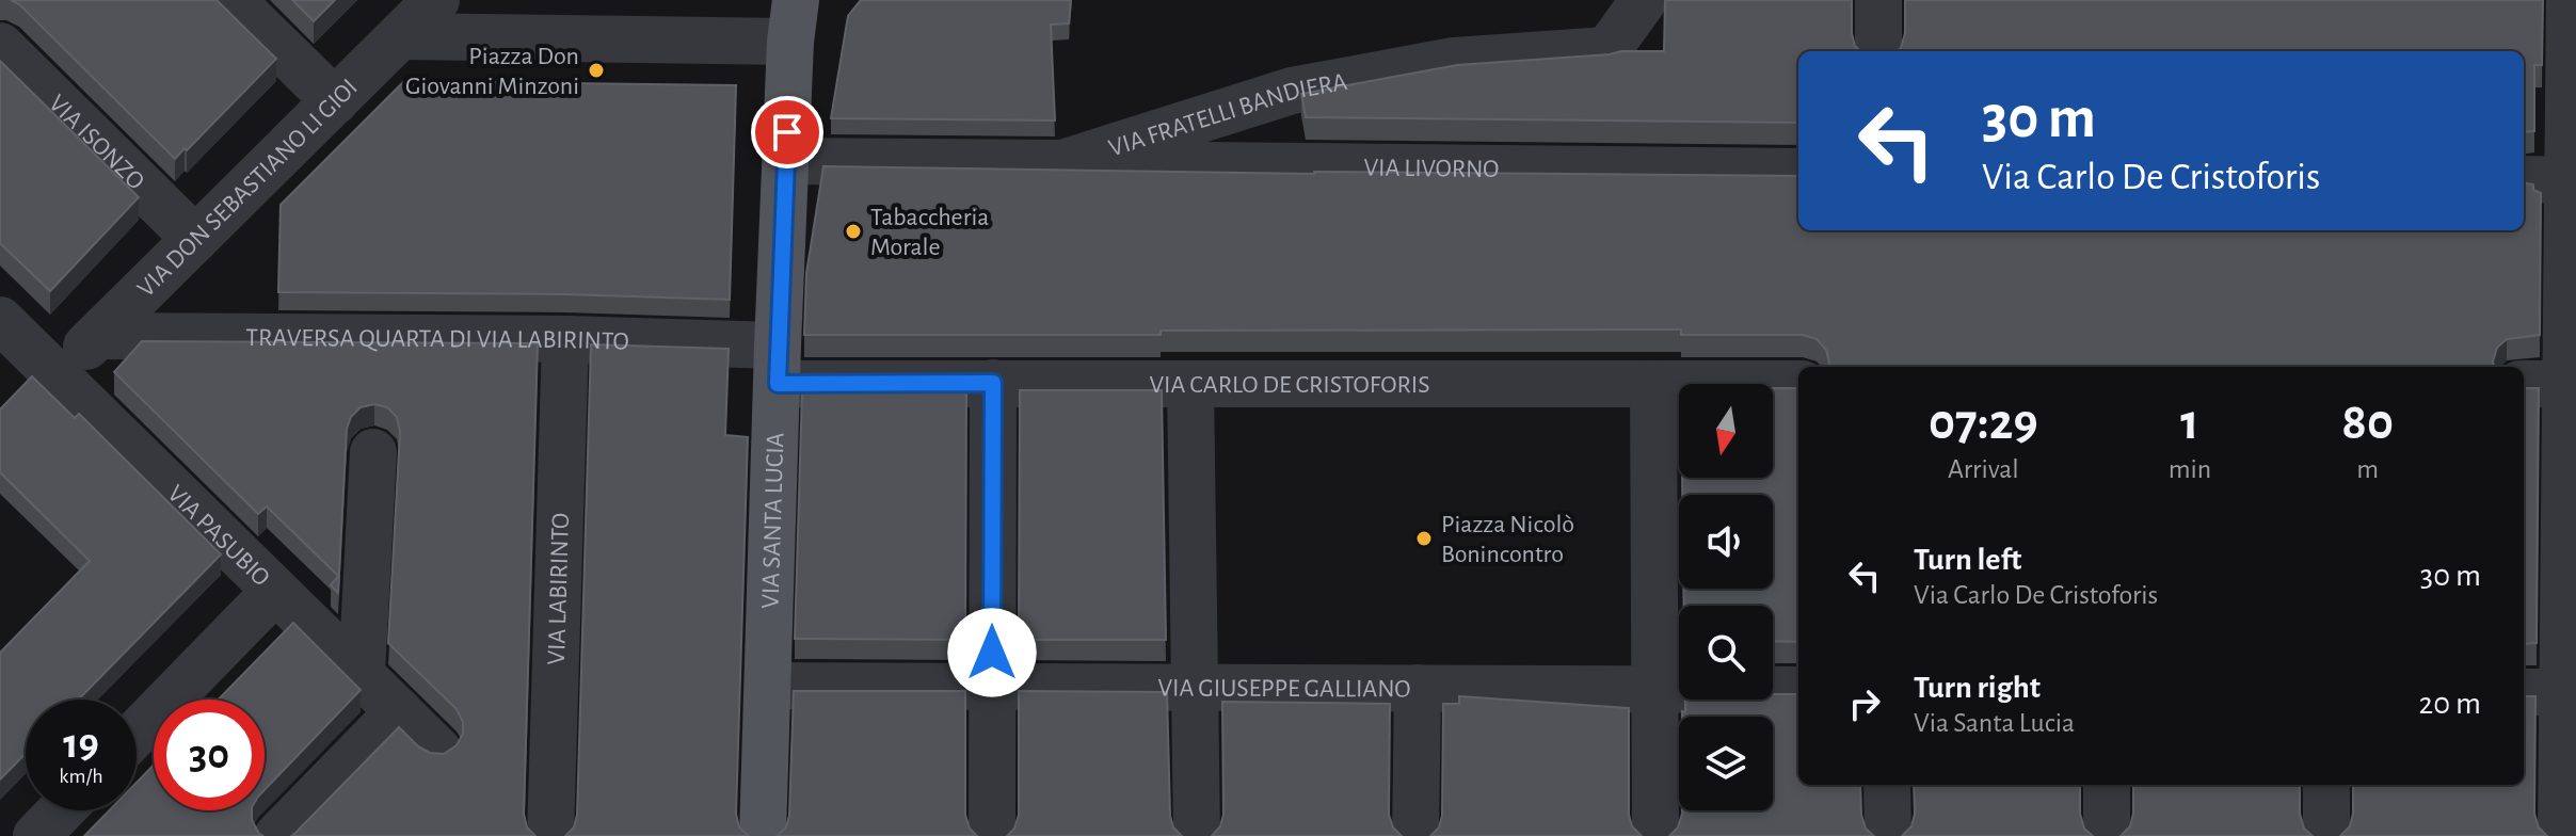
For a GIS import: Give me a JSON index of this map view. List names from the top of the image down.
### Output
{
  "streets": {
    "main road": ["VIA SANTA LUCIA"],
    "street": [
      "VIA FRATELLI BANDIERA",
      "VIA ISONZO",
      "VIA LIVORNO",
      "VIA DON SEBASTIANO LI GIOI",
      "TRAVERSA QUARTA DI VIA LABIRINTO",
      "VIA CARLO DE CRISTOFORIS",
      "VIA PASUBIO",
      "VIA LABIRINTO",
      "VIA GIUSEPPE GALLIANO"
    ]
  },
  "crossings": [
    ["VIA FRATELLI BANDIERA", "VIA LIVORNO"],
    ["VIA FRATELLI BANDIERA", "VIA SANTA LUCIA"],
    ["VIA ISONZO", "VIA DON SEBASTIANO LI GIOI"],
    ["VIA DON SEBASTIANO LI GIOI", "TRAVERSA QUARTA DI VIA LABIRINTO"],
    ["VIA DON SEBASTIANO LI GIOI", "VIA PASUBIO"],
    ["TRAVERSA QUARTA DI VIA LABIRINTO", "VIA CARLO DE CRISTOFORIS"],
    ["TRAVERSA QUARTA DI VIA LABIRINTO", "VIA SANTA LUCIA"],
    ["TRAVERSA QUARTA DI VIA LABIRINTO", "VIA LABIRINTO"],
    ["VIA CARLO DE CRISTOFORIS", "VIA SANTA LUCIA"],
    ["VIA SANTA LUCIA", "VIA GIUSEPPE GALLIANO"]
  ],
  "places": ["Piazza Don Giovanni Minzoni", "Tabaccheria Morale", "Piazza Nicolò Bonincontro"],
  "north": "bottom",
  "page": {
    "turn": ["30 m", "Via Carlo De Cristoforis"],
    "eta": [
      "07:29",
      "Arrival",
      "1",
      "min",
      "80",
      "m"
    ],
    "list": [
      {
        "name": "Turn left",
        "note": "Via Carlo De Cristoforis",
        "value": "30 m"
      },
      {
        "name": "Turn right",
        "note": "Via Santa Lucia",
        "value": "20 m"
      }
    ],
    "speed": "19 km/h",
    "limit": "30"
  }
}
